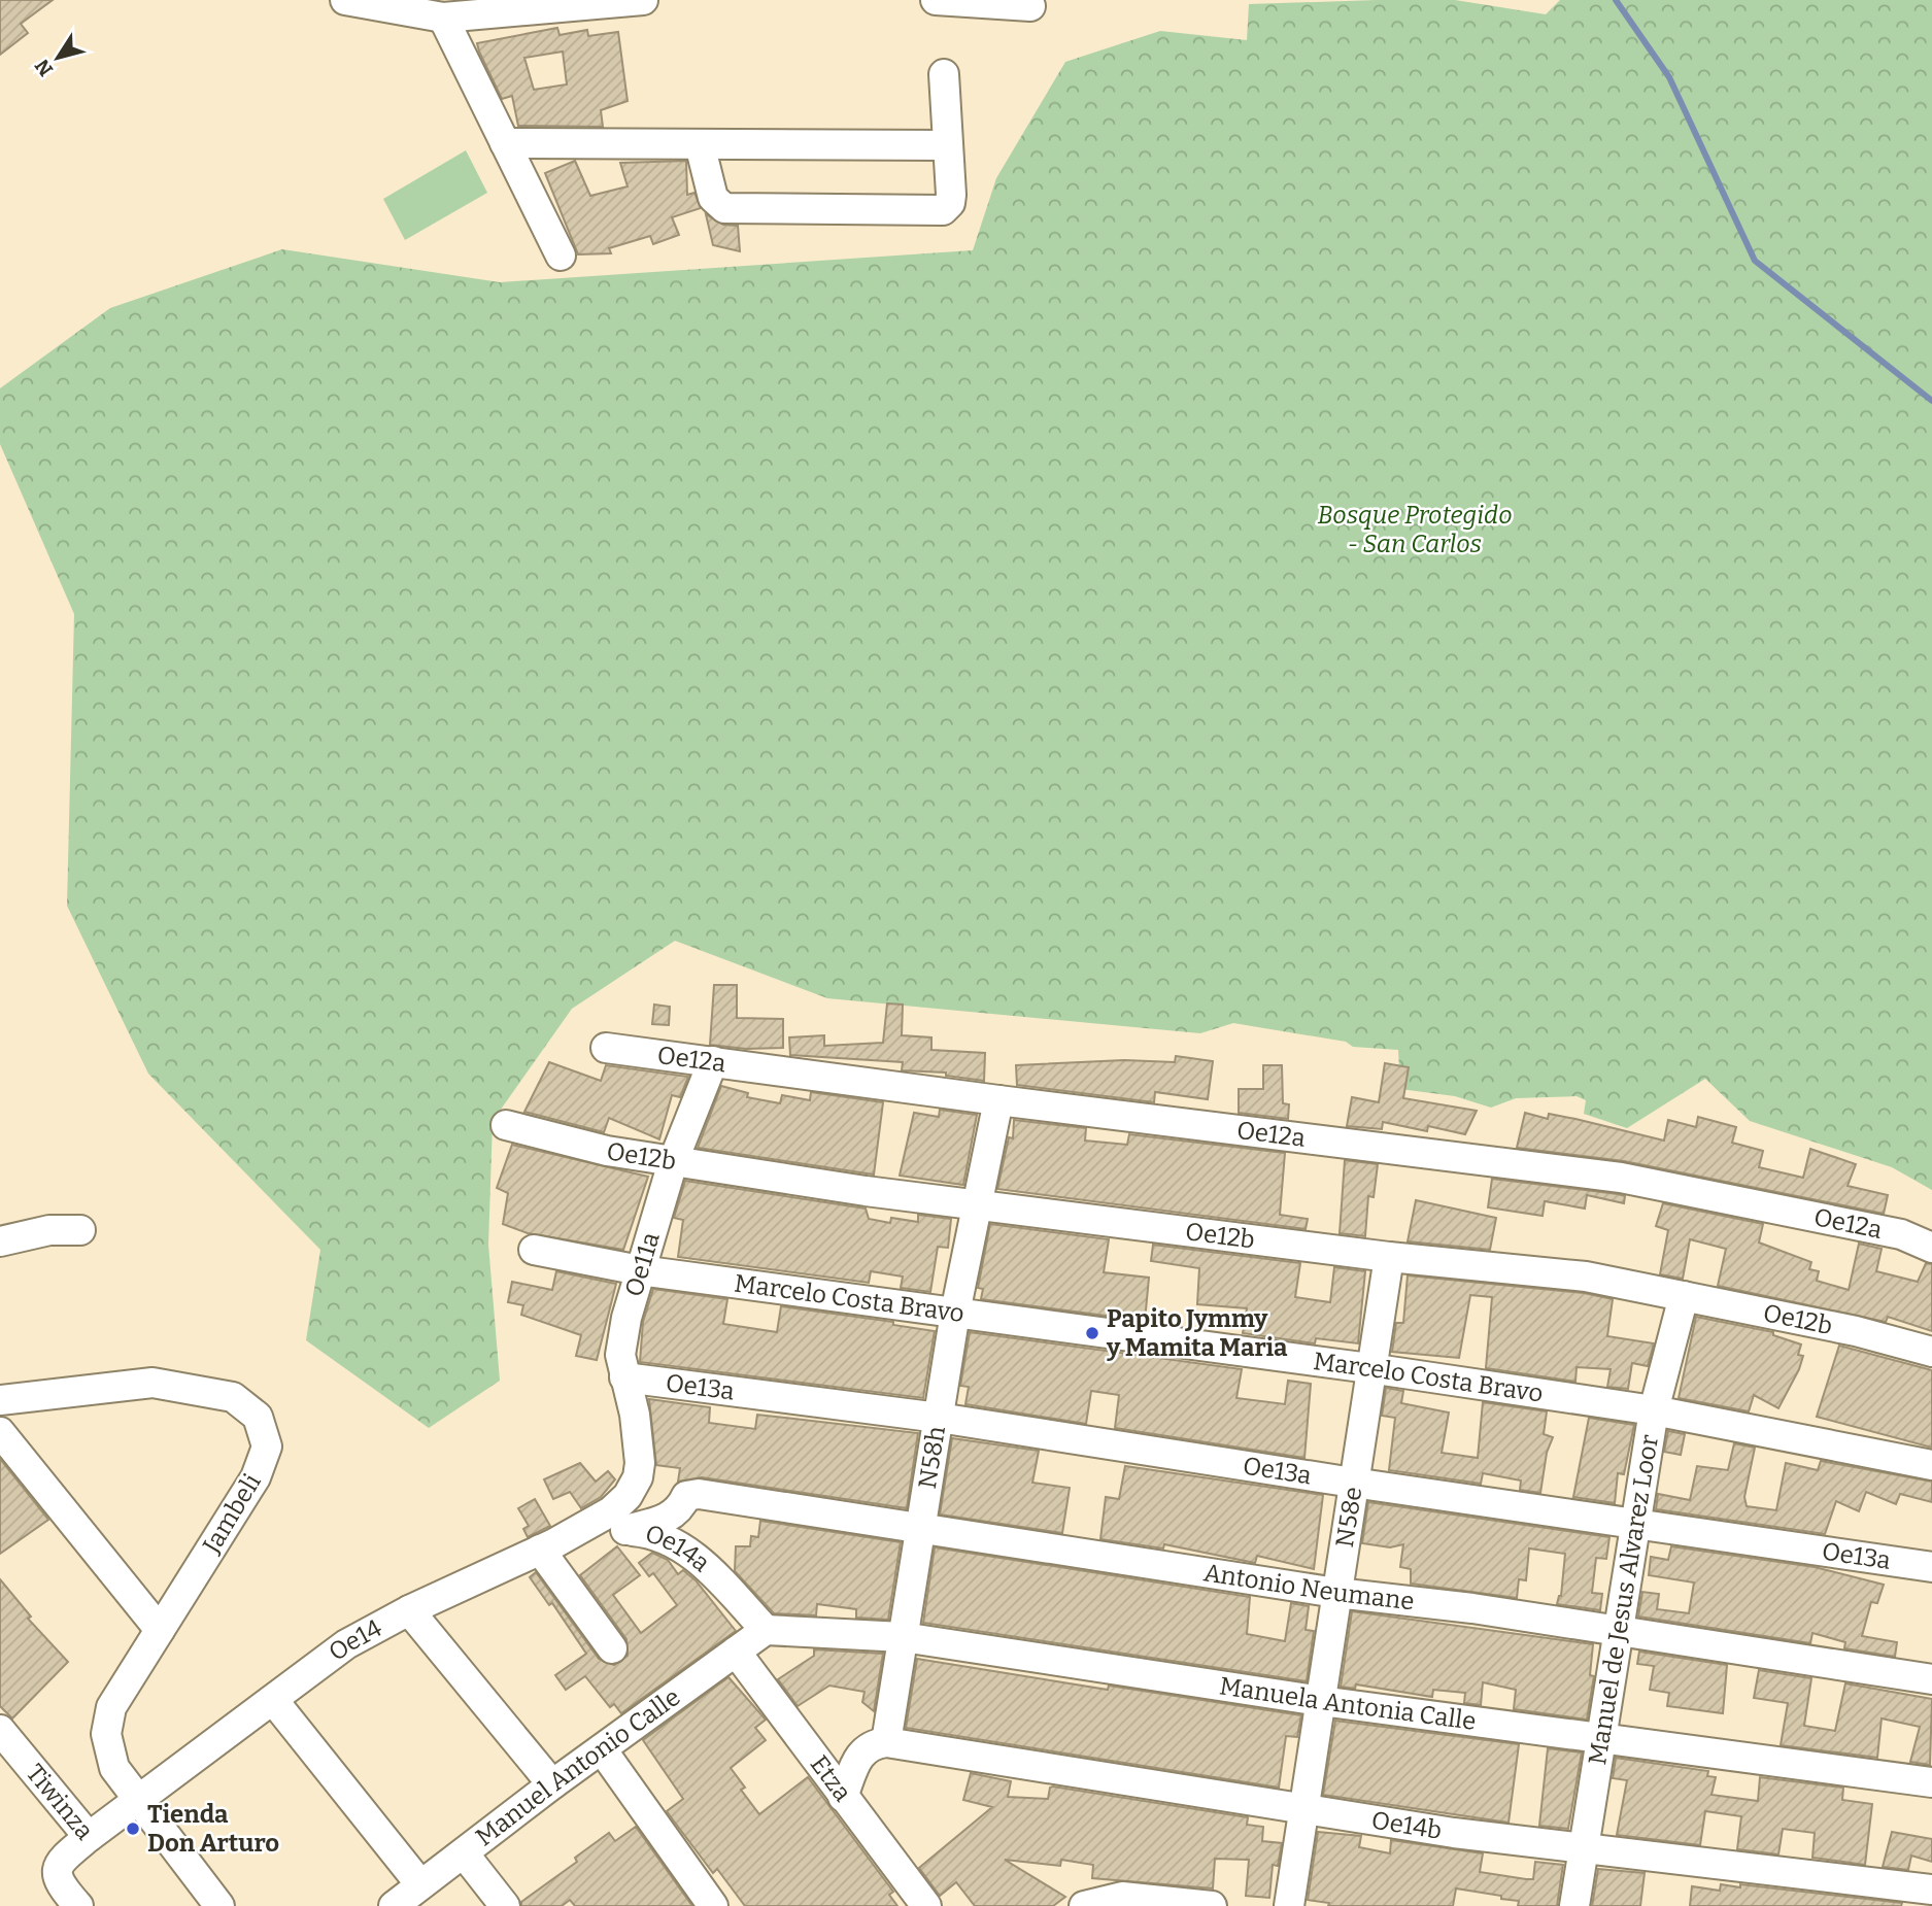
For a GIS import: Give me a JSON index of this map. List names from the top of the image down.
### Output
{
  "streets": {
    "street": [
      "Oe12a",
      "Oe12b",
      "Oe11a",
      "Marcelo Costa Bravo",
      "Oe13a",
      "N58h",
      "Jambeli",
      "N58e",
      "Oe14a",
      "Antonio Neumane",
      "Manuel de Jesus Alvarez Loor",
      "Oe14",
      "Manuela Antonia Calle",
      "Manuel Antonio Calle",
      "Etza",
      "Tiwinza",
      "Oe14b"
    ]
  },
  "crossings": [
    ["Oe12a", "Oe11a"],
    ["Oe12a", "N58h"],
    ["Oe12b", "Oe11a"],
    ["Oe12b", "N58h"],
    ["Oe12b", "N58e"],
    ["Oe12b", "Manuel de Jesus Alvarez Loor"],
    ["Oe11a", "Marcelo Costa Bravo"],
    ["Oe11a", "Oe13a"],
    ["Oe11a", "Oe14"],
    ["Marcelo Costa Bravo", "N58h"],
    ["Marcelo Costa Bravo", "N58e"],
    ["Marcelo Costa Bravo", "Manuel de Jesus Alvarez Loor"],
    ["Oe13a", "N58h"],
    ["Oe13a", "N58e"],
    ["Oe13a", "Manuel de Jesus Alvarez Loor"],
    ["N58h", "Antonio Neumane"],
    ["N58h", "Manuela Antonia Calle"],
    ["N58h", "Oe14b"],
    ["Jambeli", "Oe14"],
    ["N58e", "Antonio Neumane"],
    ["N58e", "Manuela Antonia Calle"],
    ["N58e", "Oe14b"],
    ["Oe14a", "Antonio Neumane"],
    ["Oe14a", "Oe14"],
    ["Oe14a", "Manuela Antonia Calle"],
    ["Oe14a", "Manuel Antonio Calle"],
    ["Antonio Neumane", "Manuel de Jesus Alvarez Loor"],
    ["Manuel de Jesus Alvarez Loor", "Manuela Antonia Calle"],
    ["Manuel de Jesus Alvarez Loor", "Oe14b"],
    ["Oe14", "Tiwinza"],
    ["Manuela Antonia Calle", "Manuel Antonio Calle"],
    ["Manuel Antonio Calle", "Etza"]
  ],
  "parks": ["Bosque Protegido - San Carlos"],
  "places": ["Papito Jymmy y Mamita Maria", "Tienda Don Arturo"],
  "north": "bottom left"
}
